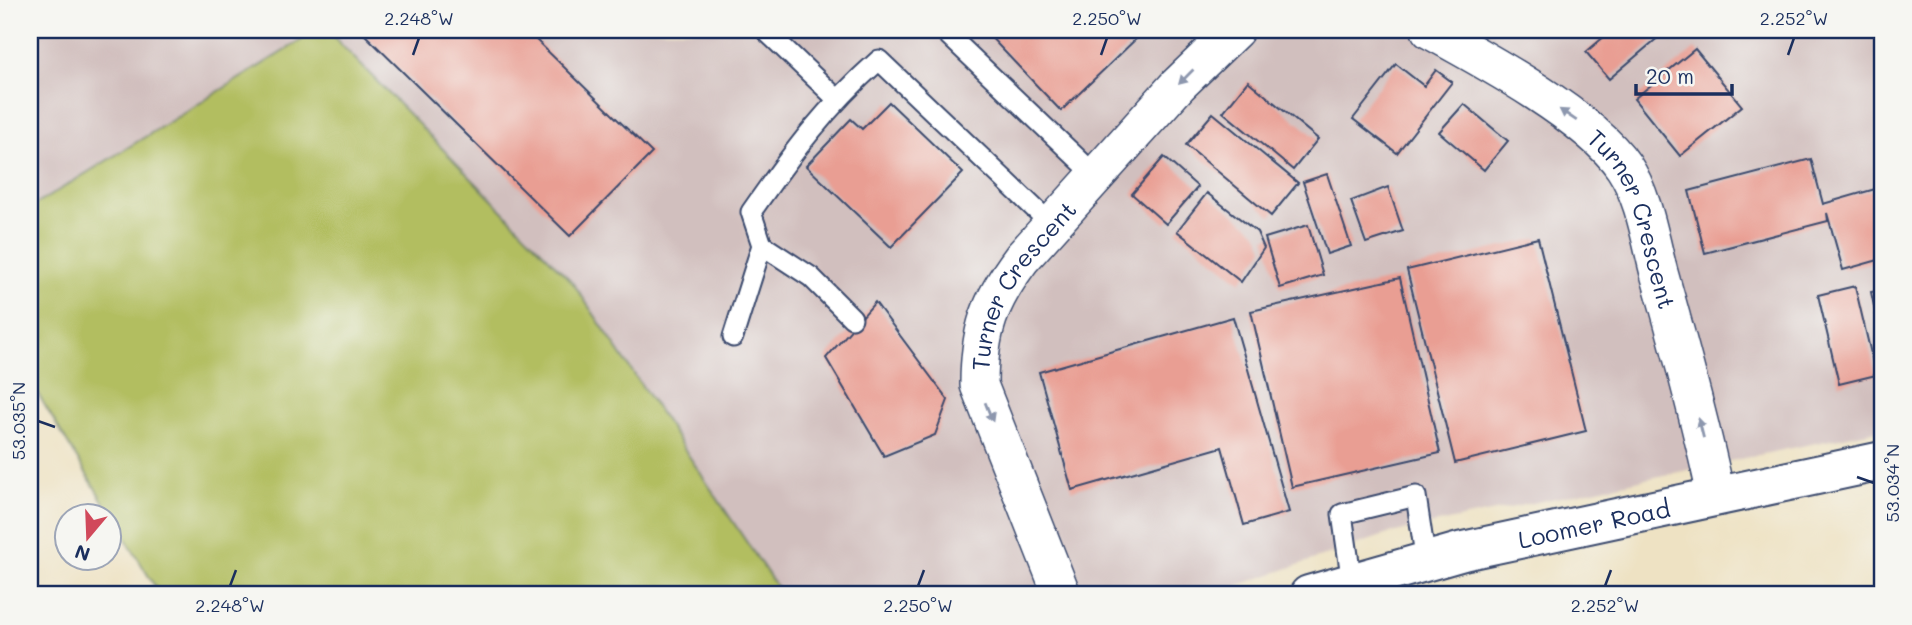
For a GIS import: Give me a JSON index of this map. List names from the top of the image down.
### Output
{
  "streets": {
    "street": ["Turner Crescent", "Loomer Road"]
  },
  "crossings": [
    ["Turner Crescent", "Loomer Road"]
  ],
  "scale_bar": "20 m",
  "north": "bottom",
  "coordinates": [
    "2.248°W",
    "2.250°W",
    "2.252°W",
    "53.035°N",
    "53.034°N"
  ]
}
